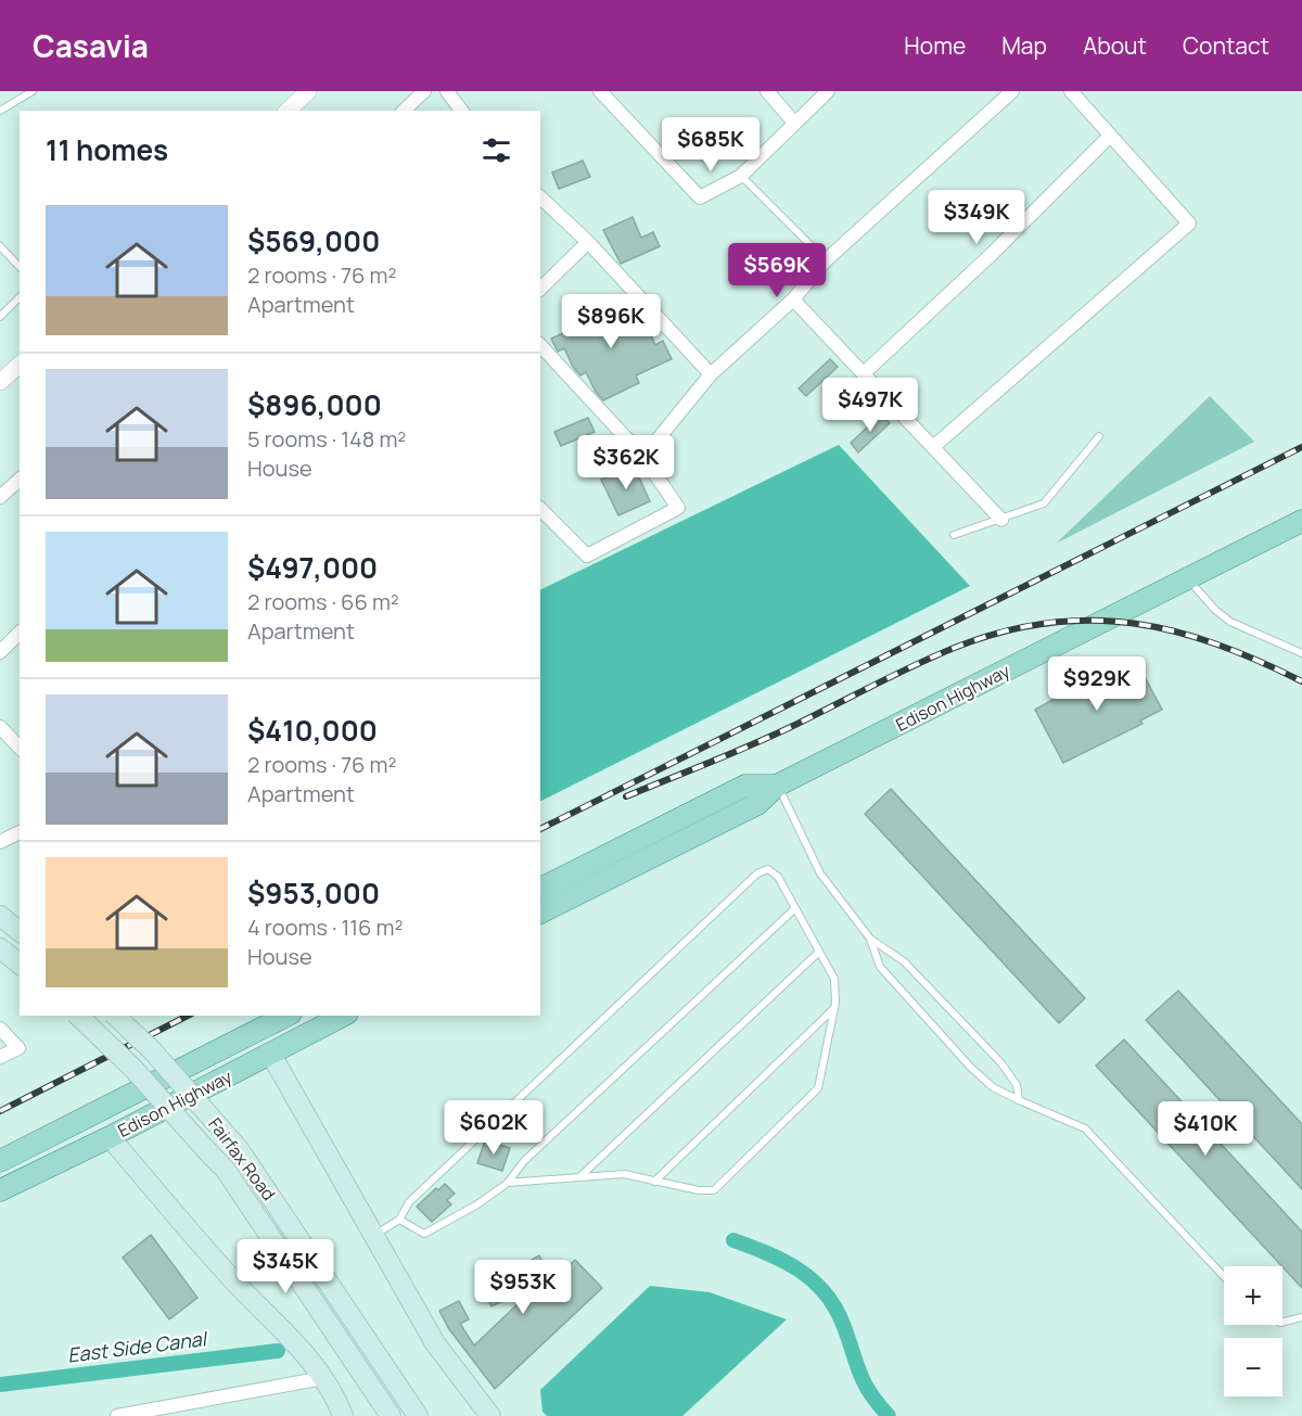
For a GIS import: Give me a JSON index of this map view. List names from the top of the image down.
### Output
{
  "streets": {
    "main road": ["Edison Highway", "Fairfax Road"]
  },
  "water": ["East Side Canal"],
  "page": {
    "header": "Casavia",
    "nav": [
      "Home",
      "Map",
      "About",
      "Contact"
    ],
    "heading": "11 homes",
    "price": [
      "$685K",
      "$349K",
      "$569K",
      "$896K",
      "$497K",
      "$362K",
      "$929K",
      "$602K",
      "$410K",
      "$345K",
      "$953K"
    ],
    "list": [
      {
        "name": "$569,000",
        "note": "2 rooms · 76 m² · Apartment"
      },
      {
        "name": "$896,000",
        "note": "5 rooms · 148 m² · House"
      },
      {
        "name": "$497,000",
        "note": "2 rooms · 66 m² · Apartment"
      },
      {
        "name": "$410,000",
        "note": "2 rooms · 76 m² · Apartment"
      },
      {
        "name": "$953,000",
        "note": "4 rooms · 116 m² · House"
      }
    ],
    "map_buttons": ["+", "−"]
  }
}
